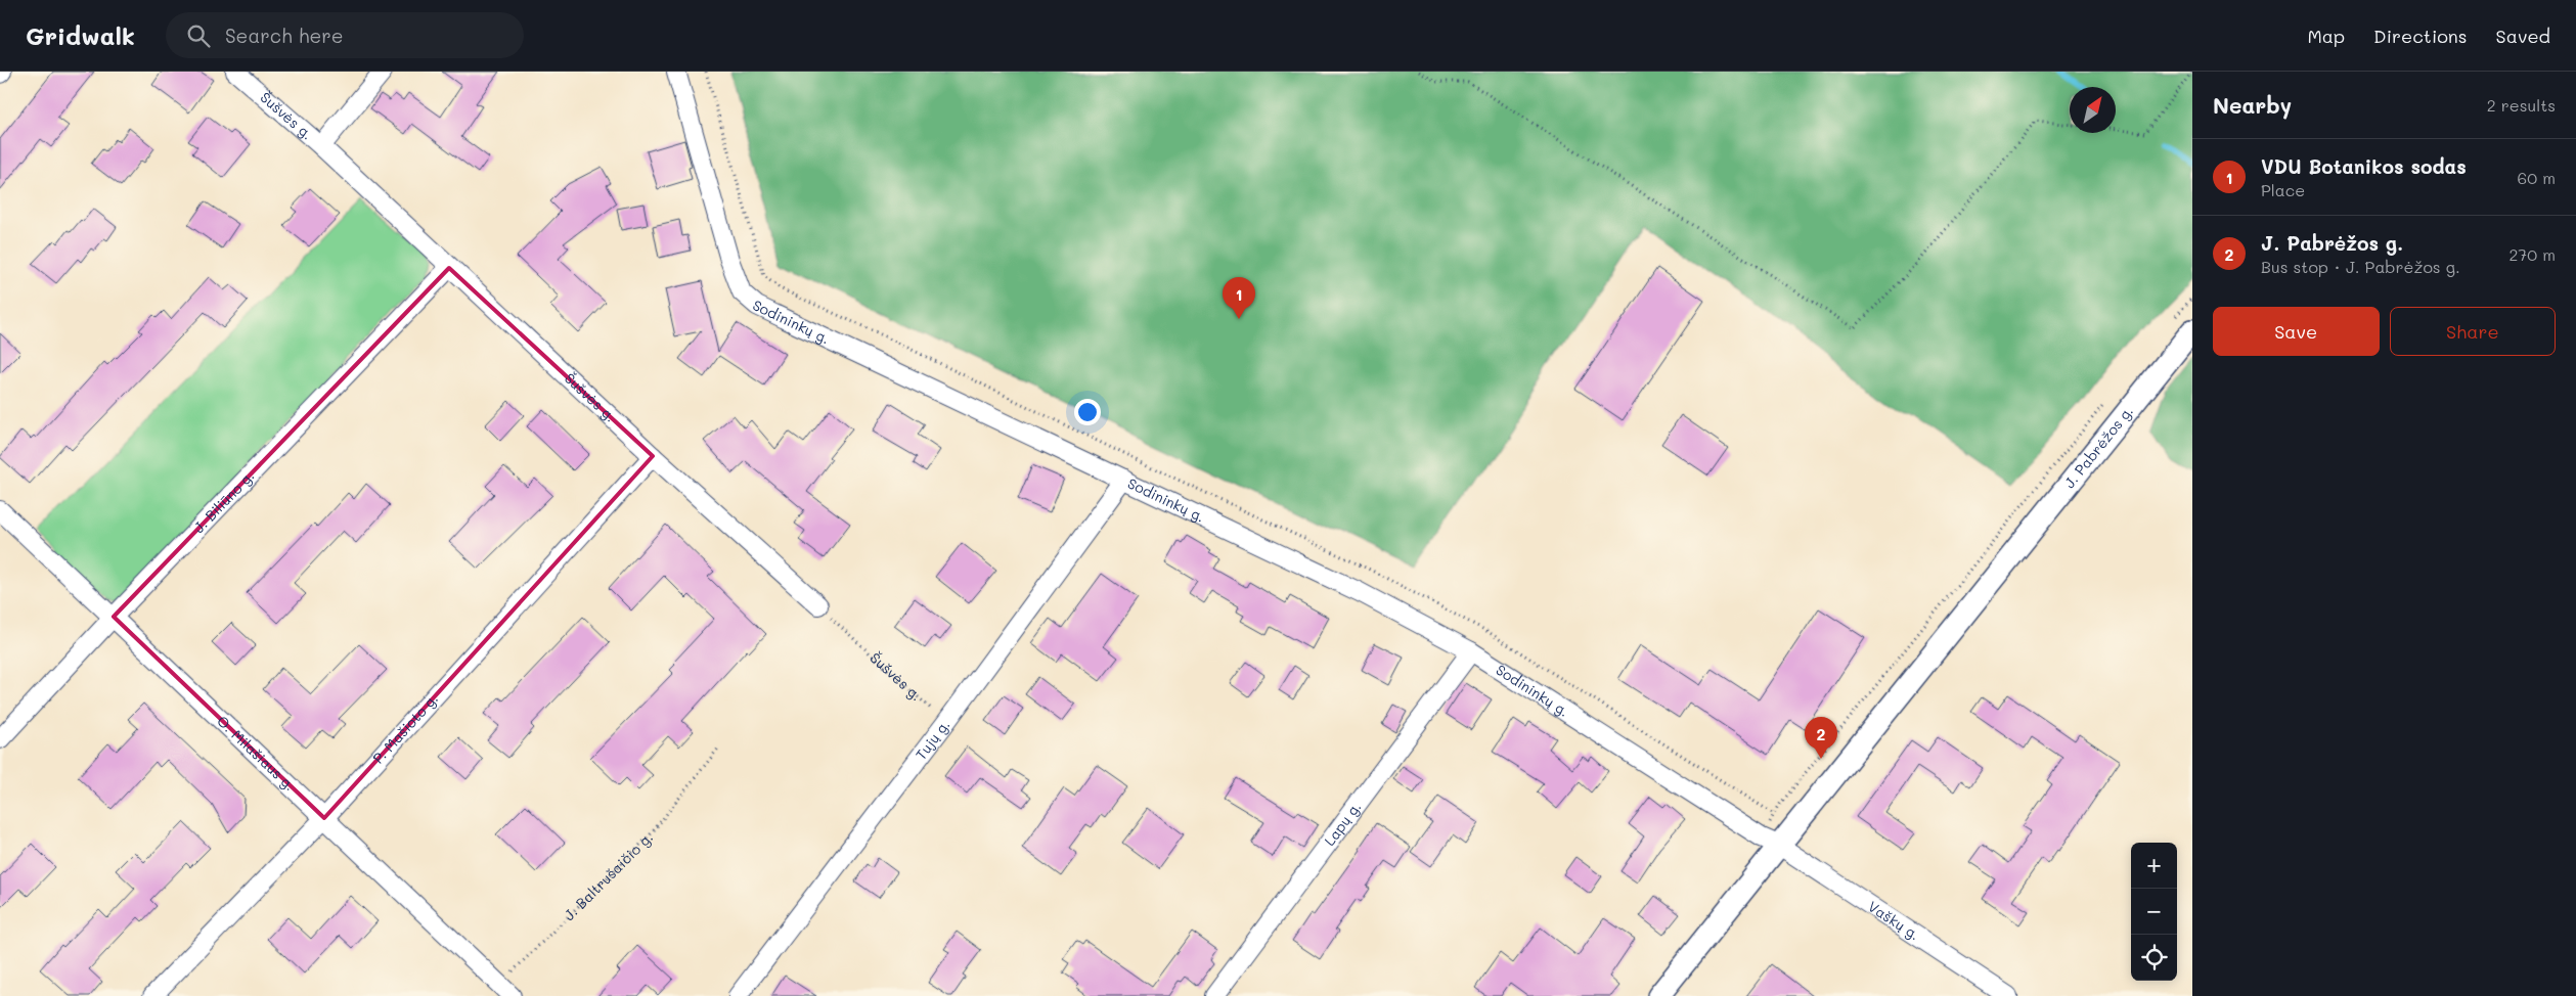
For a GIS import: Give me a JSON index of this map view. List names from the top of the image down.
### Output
{
  "streets": {
    "street": [
      "Šušvės g.",
      "Sodininkų g.",
      "J. Pabrėžos g.",
      "J. Biliūno g.",
      "P. Mašioto g.",
      "Tujų g.",
      "O. Milašiaus g.",
      "Lapų g.",
      "Vaškų g."
    ],
    "path": ["J. Baltrušaičio g."]
  },
  "crossings": [
    ["Šušvės g.", "J. Biliūno g."],
    ["Šušvės g.", "P. Mašioto g."],
    ["Šušvės g.", "Tujų g."],
    ["Sodininkų g.", "J. Pabrėžos g."],
    ["Sodininkų g.", "Tujų g."],
    ["Sodininkų g.", "Lapų g."],
    ["Sodininkų g.", "Vaškų g."],
    ["J. Pabrėžos g.", "Vaškų g."],
    ["J. Biliūno g.", "O. Milašiaus g."],
    ["P. Mašioto g.", "O. Milašiaus g."],
    ["O. Milašiaus g.", "J. Baltrušaičio g."]
  ],
  "north": "top right",
  "page": {
    "header": "Gridwalk",
    "search": "Search here",
    "nav": ["Map", "Directions", "Saved"],
    "heading": ["Nearby", "2 results"],
    "list": [
      {
        "mark": "1",
        "name": "VDU Botanikos sodas",
        "note": "Place",
        "value": "60 m"
      },
      {
        "mark": "2",
        "name": "J. Pabrėžos g.",
        "note": "Bus stop · J. Pabrėžos g.",
        "value": "270 m"
      }
    ],
    "pins": ["1", "2"],
    "buttons": ["Save", "Share"],
    "map_buttons": ["+", "−"]
  }
}
